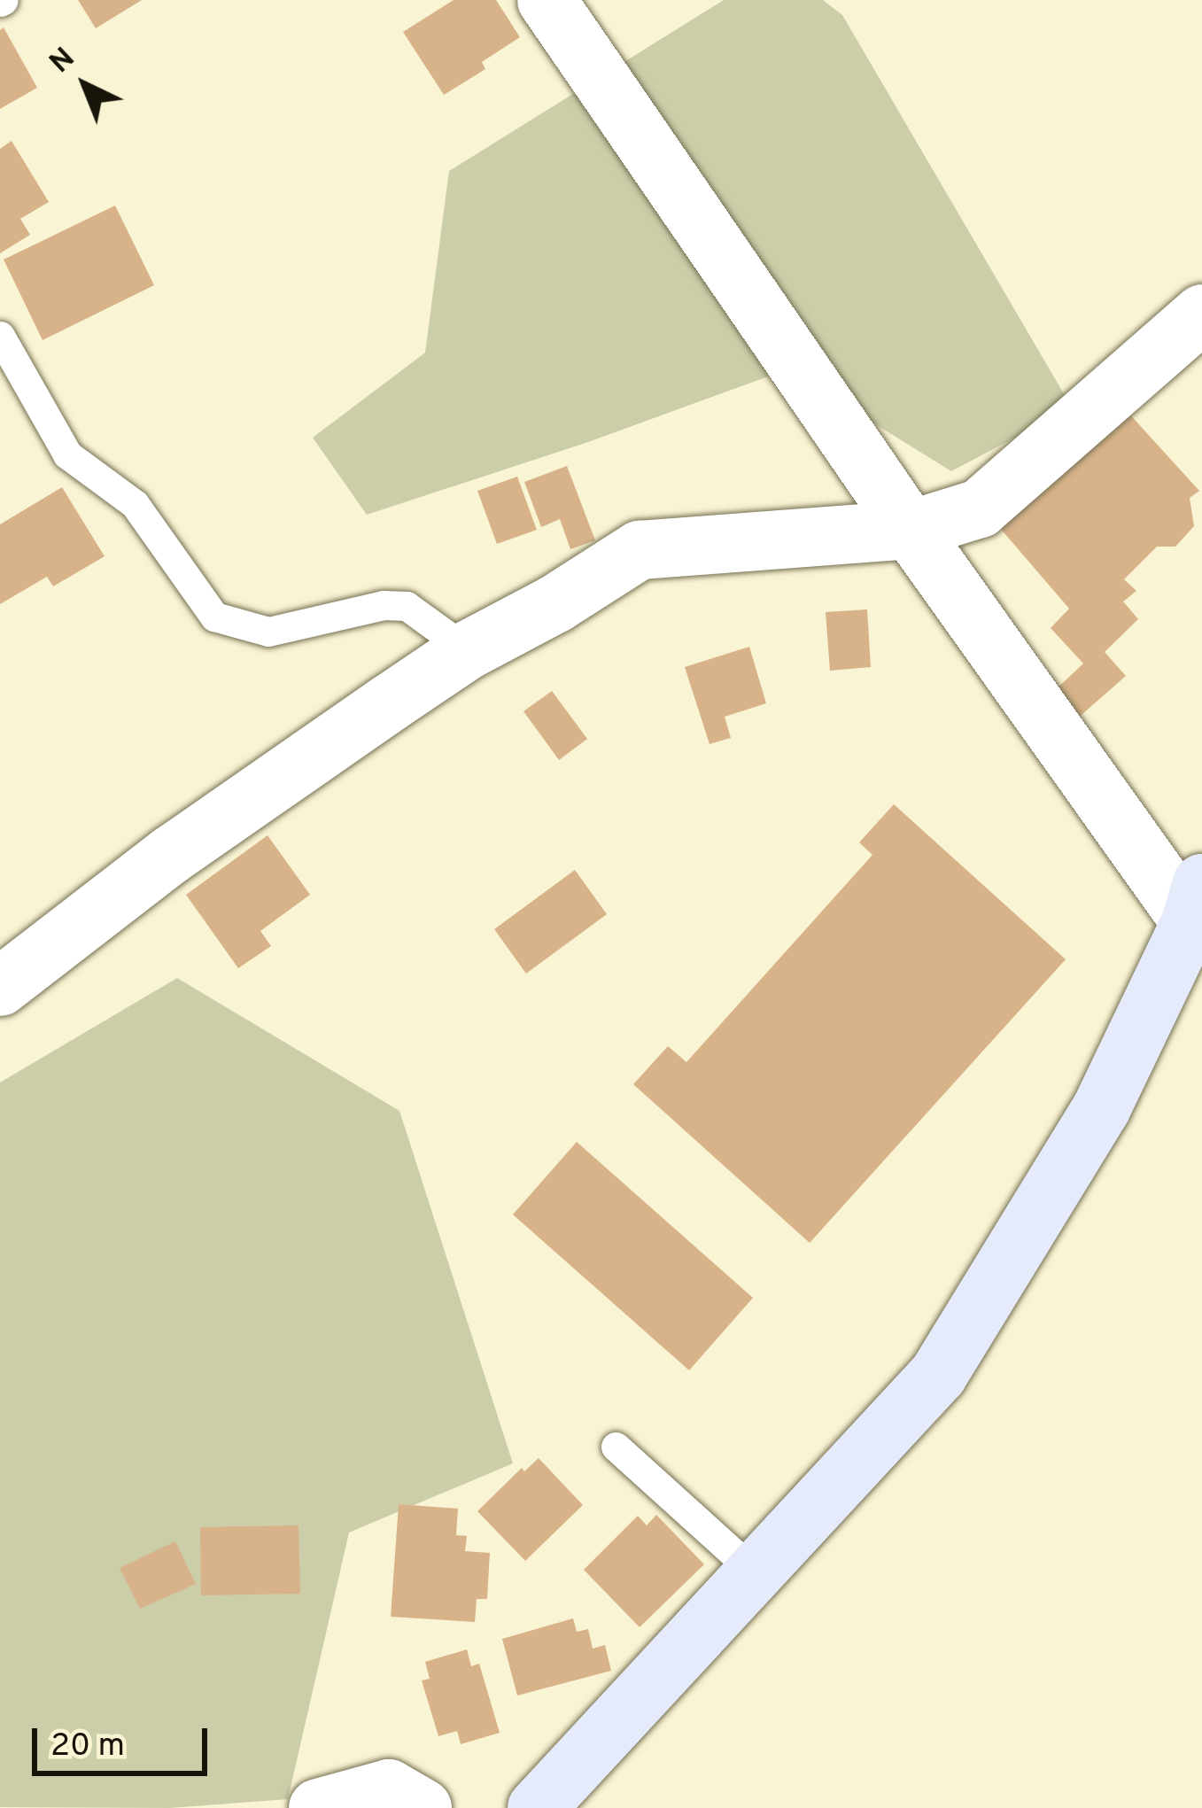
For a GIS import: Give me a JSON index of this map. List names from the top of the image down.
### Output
{
  "scale_bar": "20 m",
  "north": "top left"
}
